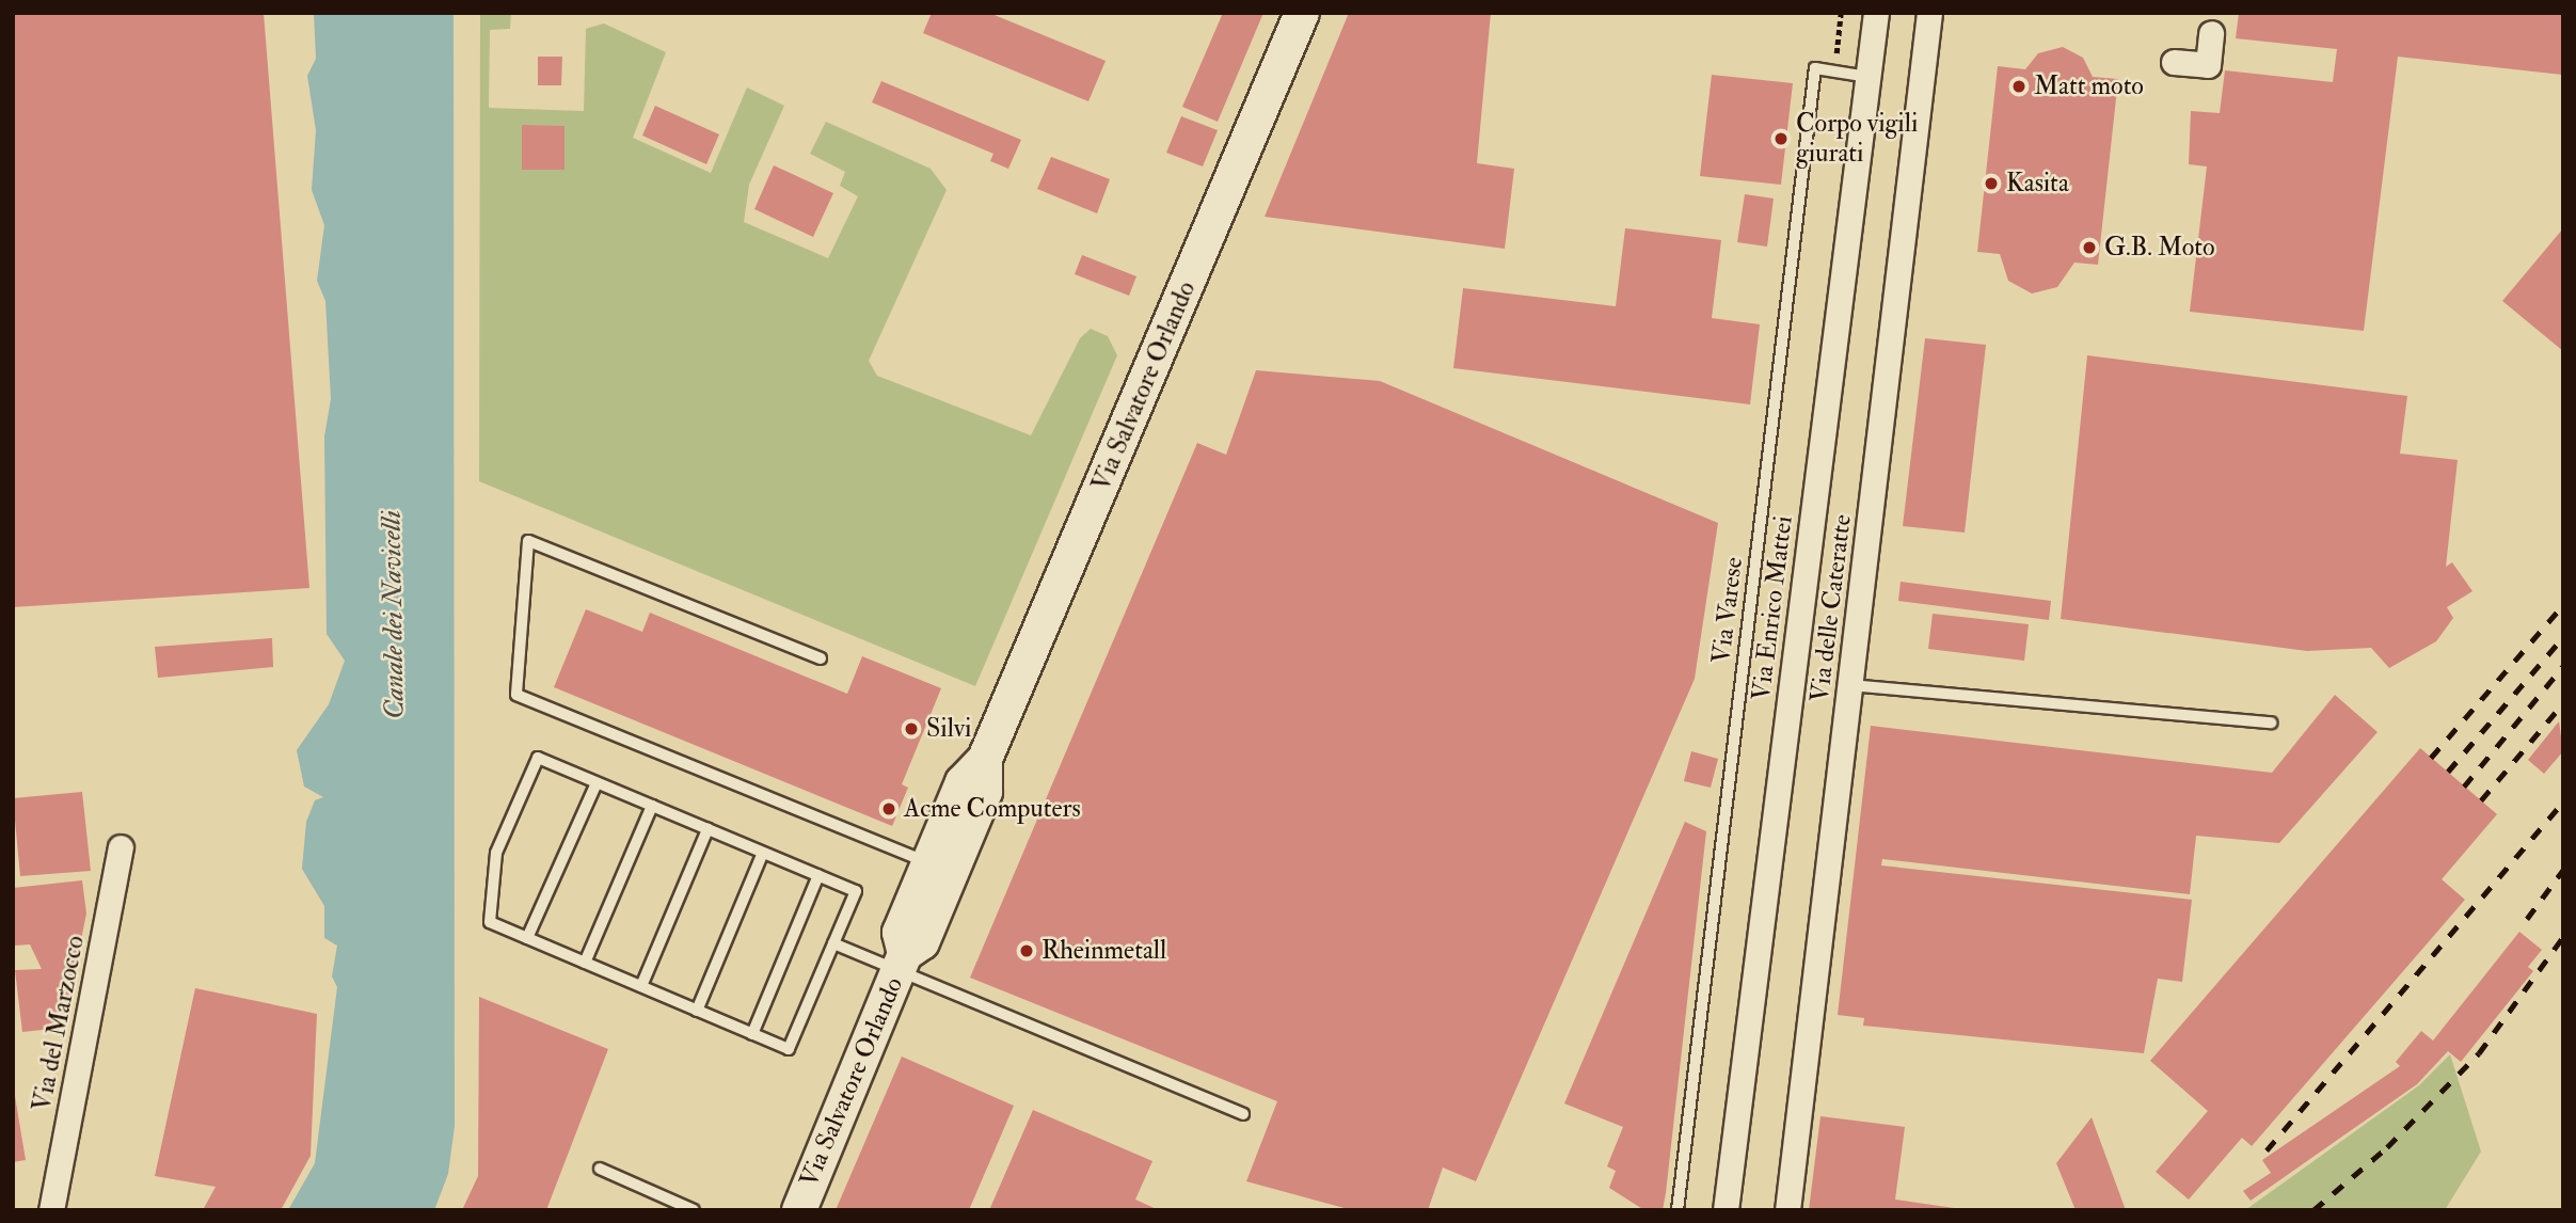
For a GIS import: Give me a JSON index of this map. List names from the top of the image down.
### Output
{
  "streets": {
    "main road": ["Via Salvatore Orlando"],
    "street": ["Via Enrico Mattei", "Via delle Cateratte", "Via del Marzocco"],
    "lane": ["Via Varese"]
  },
  "water": ["Canale dei Navicelli"],
  "places": [
    "Matt moto",
    "Corpo vigili giurati",
    "Kasita",
    "G.B. Moto",
    "Silvi",
    "Acme Computers",
    "Rheinmetall"
  ]
}
